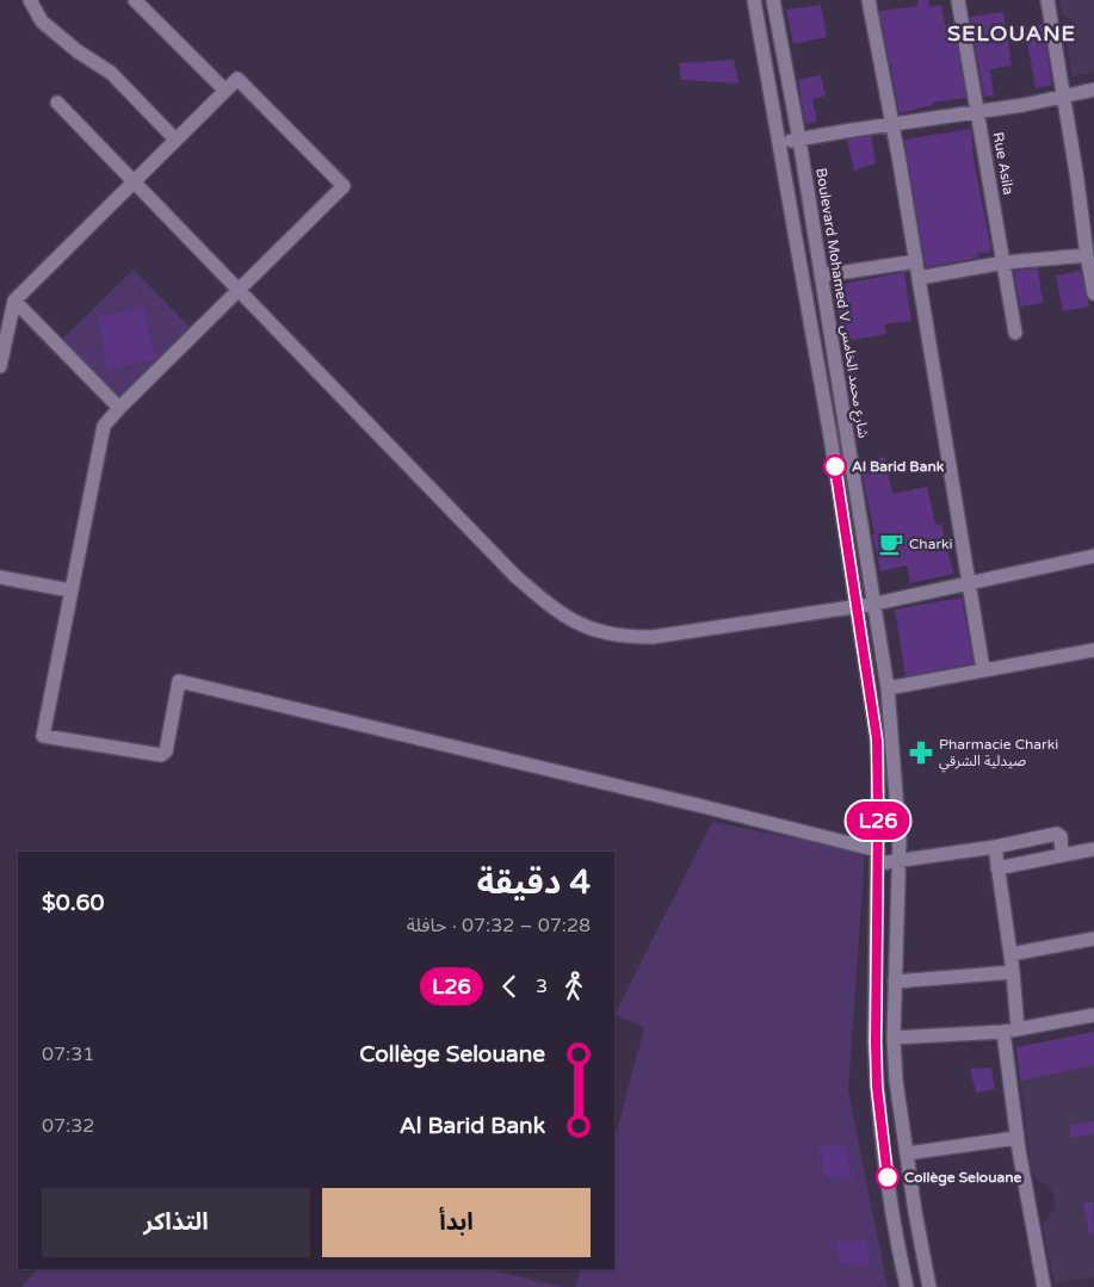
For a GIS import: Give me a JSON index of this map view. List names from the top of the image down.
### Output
{
  "streets": {
    "street": ["Rue Asila", "Boulevard Mohamed V شارع محمد الخامس"]
  },
  "districts": ["SELOUANE"],
  "places": {
    "other": ["Al Barid Bank", "Collège Selouane"],
    "cafe": ["Charki"],
    "pharmacy": ["Pharmacie Charki صيدلية الشرقي"]
  },
  "lines": ["bus line L26"],
  "page": {
    "on_map": "L26",
    "heading": ["4 دقيقة", "07:28 – 07:32 · حافلة", "$0.60"],
    "legs": ["3", "L26"],
    "list": [
      {
        "name": "Collège Selouane",
        "value": "07:31"
      },
      {
        "name": "Al Barid Bank",
        "value": "07:32"
      }
    ],
    "buttons": ["ابدأ", "التذاكر"]
  }
}
